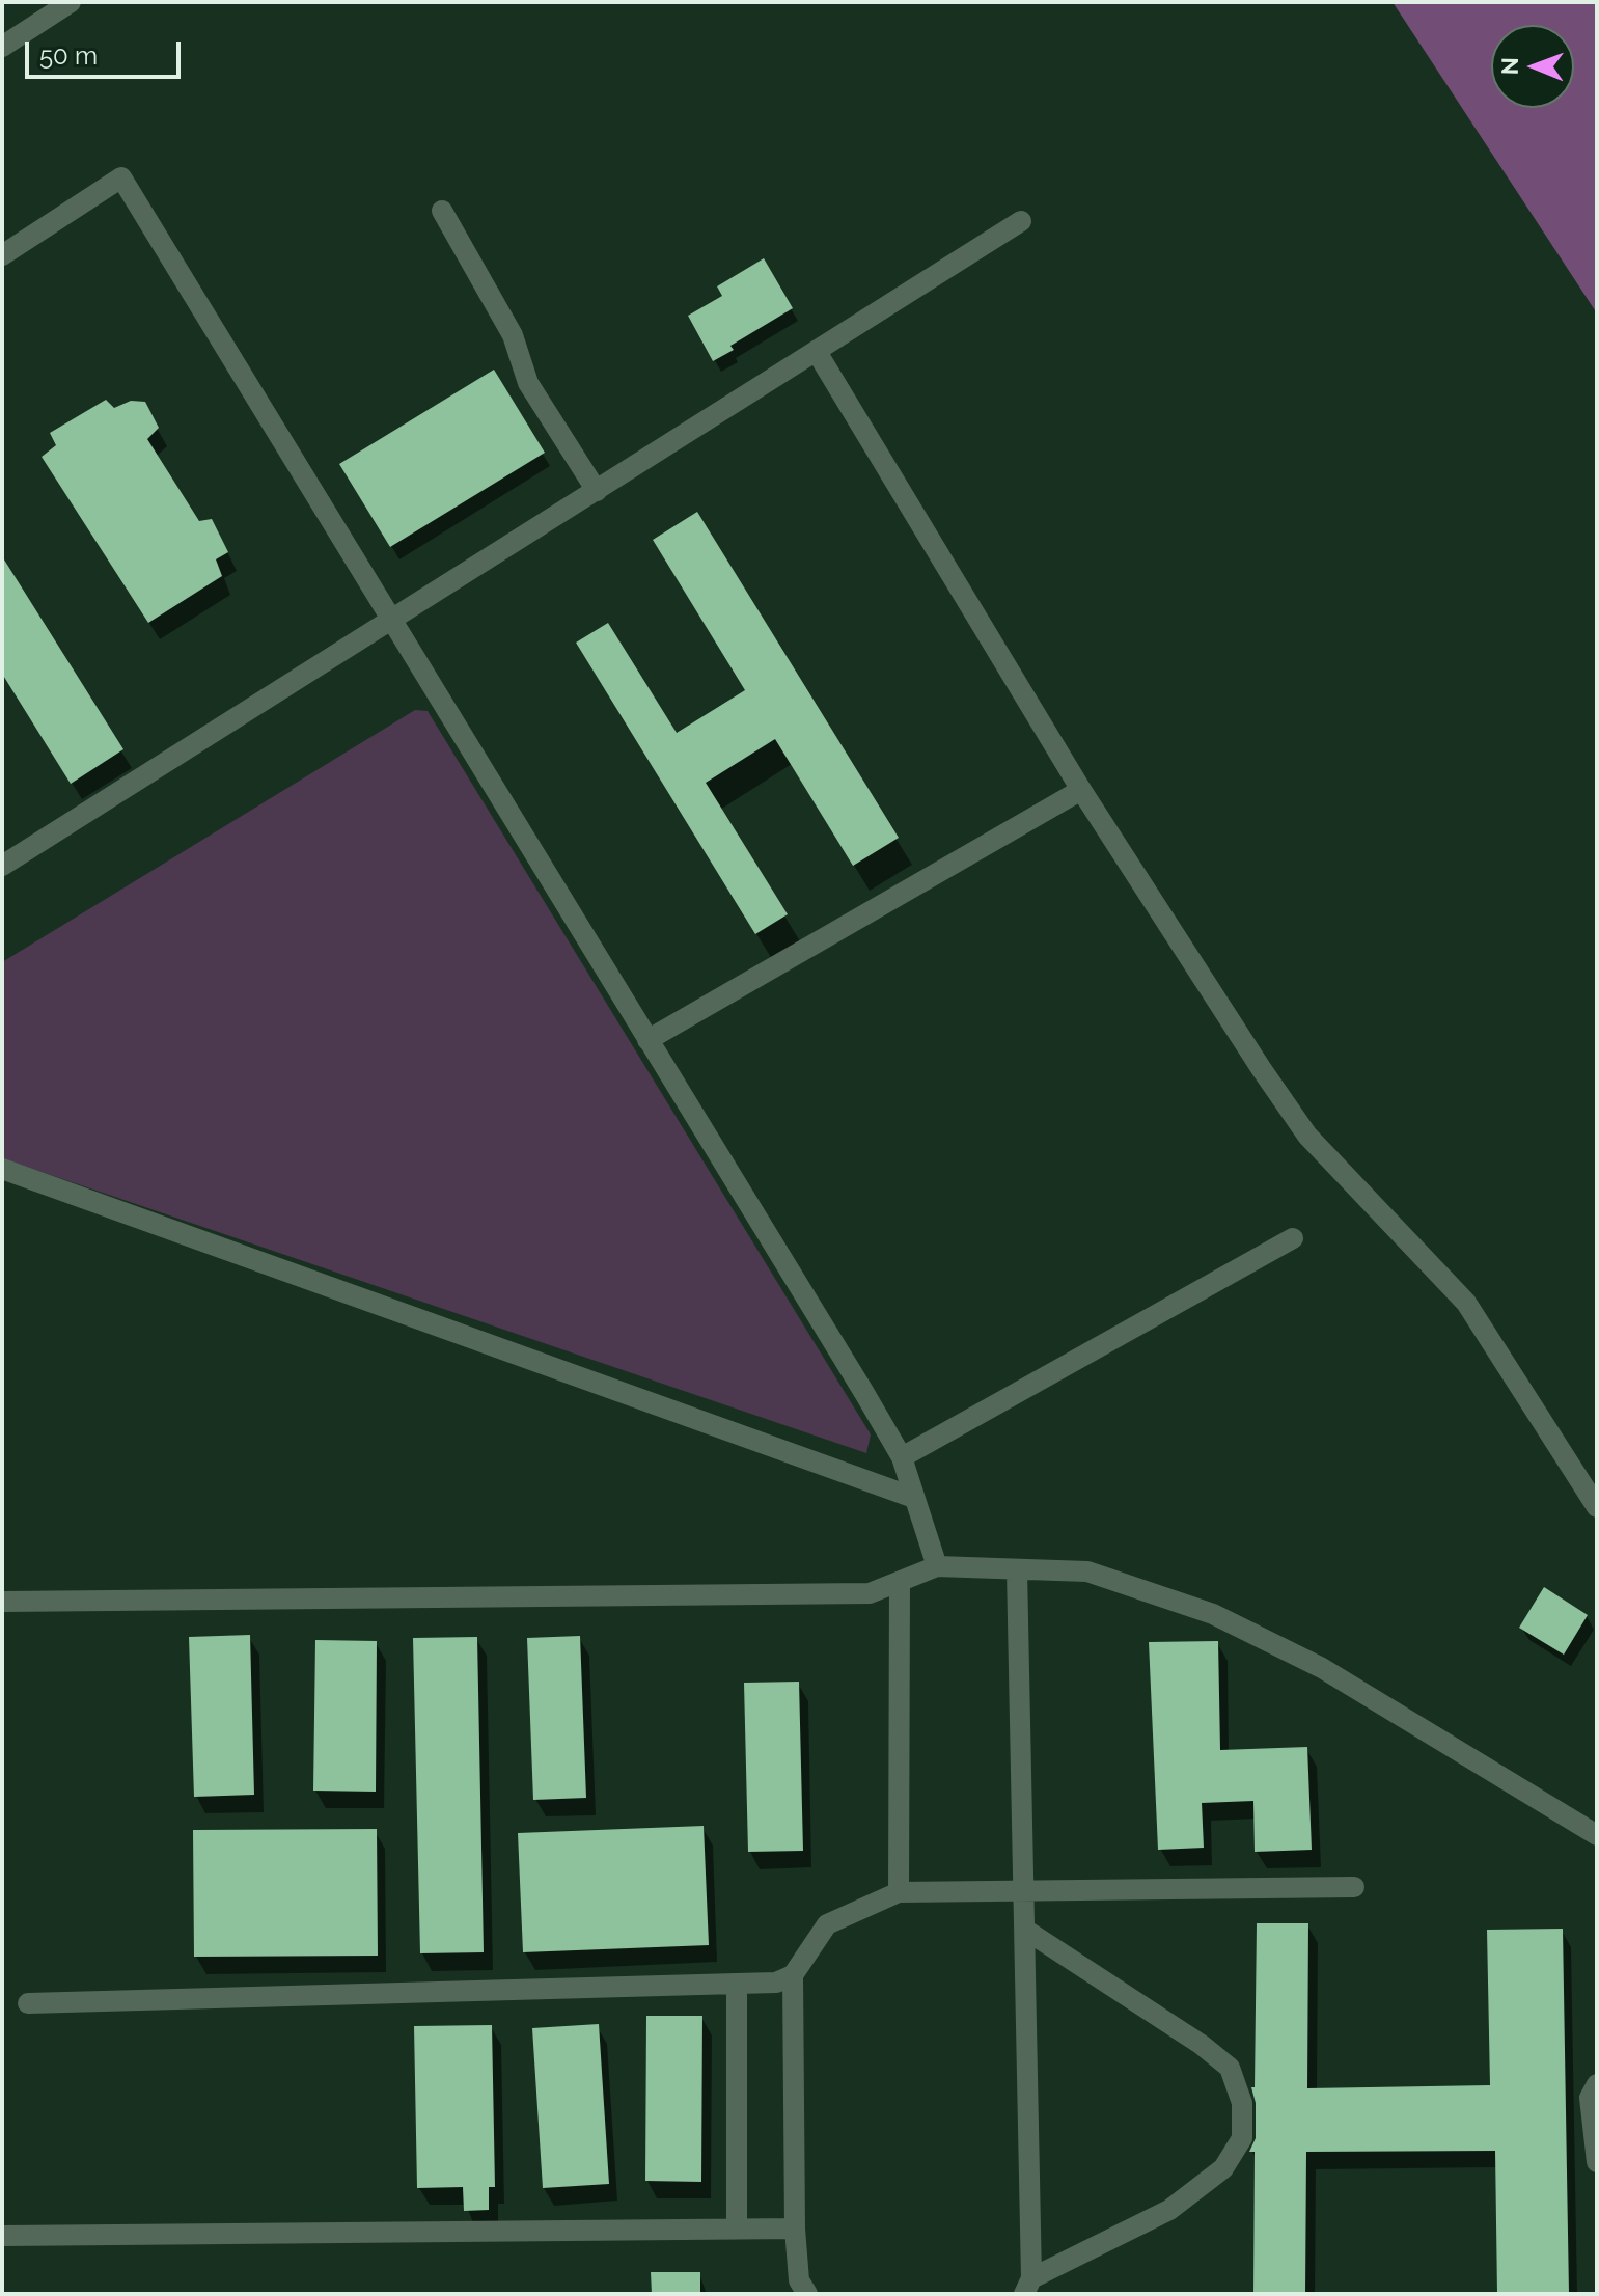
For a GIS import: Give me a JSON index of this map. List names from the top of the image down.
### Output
{
  "scale_bar": "50 m",
  "north": "left"
}
